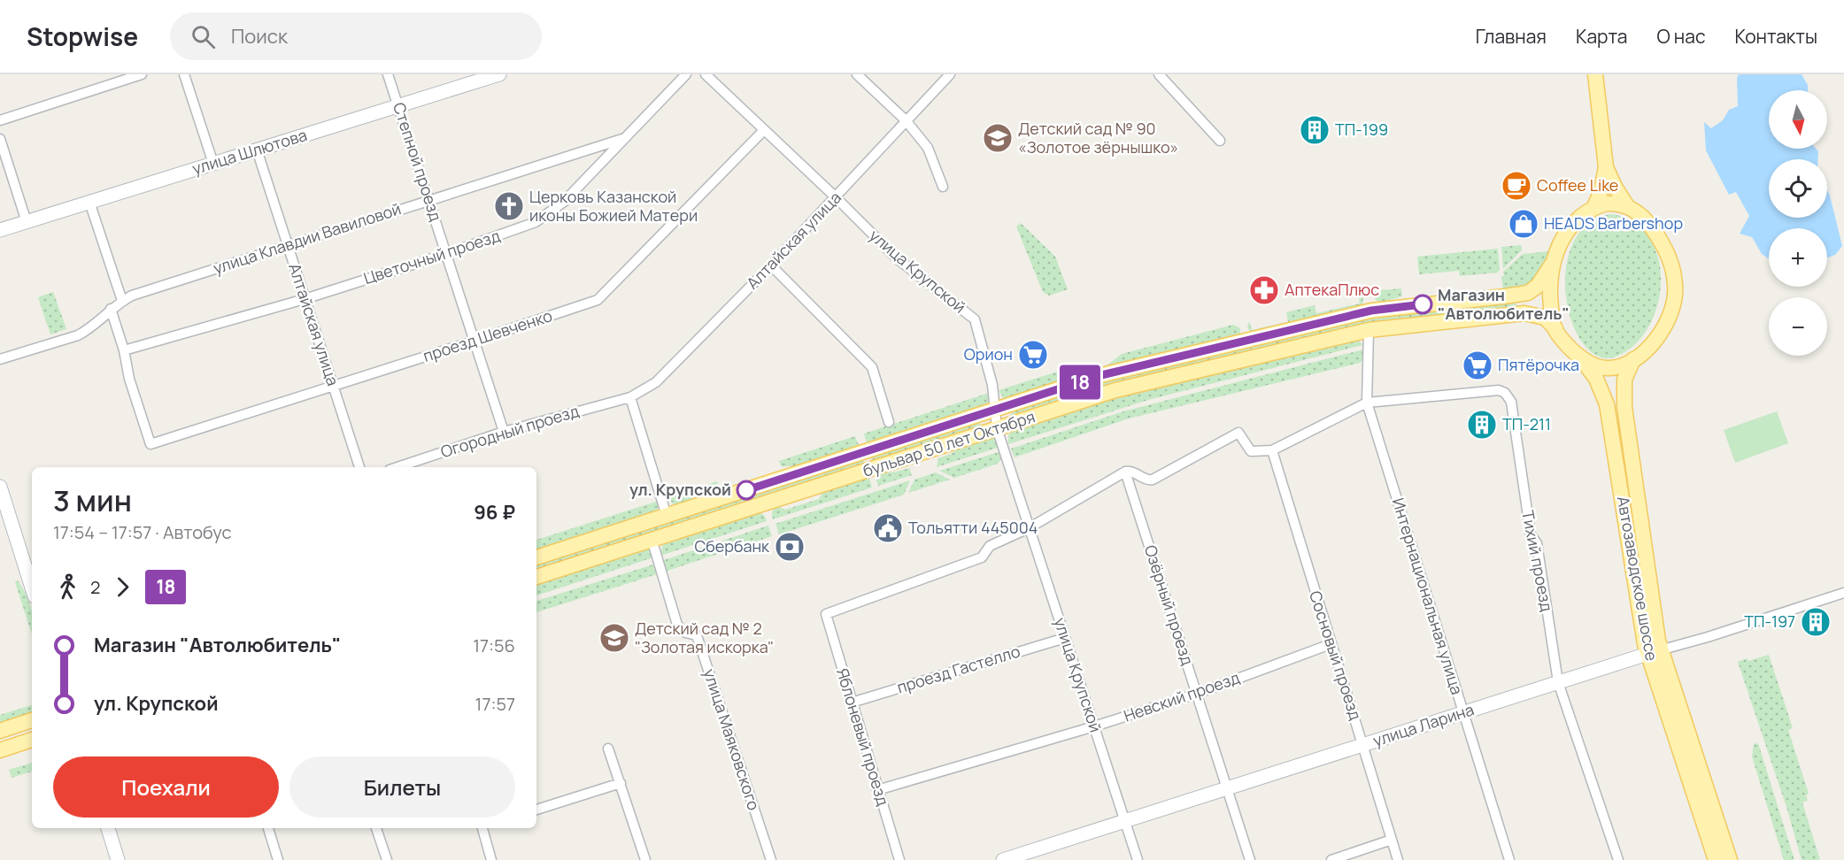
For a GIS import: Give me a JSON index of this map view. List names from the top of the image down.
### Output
{
  "streets": {
    "main road": ["бульвар 50 лет Октября", "Автозаводское шоссе"],
    "street": [
      "улица Шлютова",
      "Степной проезд",
      "улица Клавдии Вавиловой",
      "Алтайская улица",
      "Цветочный проезд",
      "улица Крупской",
      "проезд Шевченко",
      "Огородный проезд",
      "Тихий проезд",
      "Интернациональная улица",
      "Озёрный проезд",
      "Сосновый проезд",
      "проезд Гастелло",
      "Невский проезд",
      "улица Ларина",
      "Яблоневый проезд",
      "улица Маяковского"
    ]
  },
  "crossings": [
    ["улица Шлютова", "Степной проезд"],
    ["улица Шлютова", "Алтайская улица"],
    ["Степной проезд", "улица Клавдии Вавиловой"],
    ["Степной проезд", "Цветочный проезд"],
    ["Степной проезд", "проезд Шевченко"],
    ["Степной проезд", "Огородный проезд"],
    ["улица Клавдии Вавиловой", "Алтайская улица"],
    ["улица Клавдии Вавиловой", "Цветочный проезд"],
    ["Алтайская улица", "Цветочный проезд"],
    ["Алтайская улица", "улица Крупской"],
    ["Алтайская улица", "проезд Шевченко"],
    ["Алтайская улица", "Огородный проезд"],
    ["Цветочный проезд", "проезд Шевченко"],
    ["улица Крупской", "проезд Шевченко"],
    ["улица Крупской", "бульвар 50 лет Октября"],
    ["улица Крупской", "проезд Гастелло"],
    ["улица Крупской", "Невский проезд"],
    ["улица Крупской", "улица Ларина"],
    ["улица Крупской", "Яблоневый проезд"],
    ["бульвар 50 лет Октября", "Автозаводское шоссе"],
    ["бульвар 50 лет Октября", "Интернациональная улица"],
    ["бульвар 50 лет Октября", "улица Маяковского"],
    ["Тихий проезд", "Интернациональная улица"],
    ["Тихий проезд", "улица Ларина"],
    ["Автозаводское шоссе", "улица Ларина"],
    ["Интернациональная улица", "улица Ларина"],
    ["Озёрный проезд", "Невский проезд"],
    ["Озёрный проезд", "улица Ларина"],
    ["Сосновый проезд", "Невский проезд"],
    ["Сосновый проезд", "улица Ларина"],
    ["проезд Гастелло", "Яблоневый проезд"],
    ["Невский проезд", "Яблоневый проезд"]
  ],
  "places": {
    "building": ["ТП-199", "ТП-211", "ТП-197"],
    "school or university": ["Детский сад № 90 «Золотое зёрнышко»", "Детский сад № 2 \"Золотая искорка\""],
    "cafe": ["Coffee Like"],
    "church": ["Церковь Казанской иконы Божией Матери"],
    "shop": ["HEADS Barbershop"],
    "pharmacy": ["АптекаПлюс"],
    "other": ["Магазин \"Автолюбитель\"", "ул. Крупской"],
    "supermarket": ["Орион", "Пятёрочка"],
    "public building": ["Тольятти 445004"],
    "bank": ["Сбербанк"]
  },
  "lines": ["bus line 18"],
  "north": "bottom",
  "page": {
    "header": "Stopwise",
    "search": "Поиск",
    "nav": [
      "Главная",
      "Карта",
      "О нас",
      "Контакты"
    ],
    "on_map": "18",
    "map_buttons": ["+", "−"],
    "heading": ["3 мин", "17:54 – 17:57 · Автобус", "96 ₽"],
    "legs": ["2", "18"],
    "list": [
      {
        "name": "Магазин \"Автолюбитель\"",
        "value": "17:56"
      },
      {
        "name": "ул. Крупской",
        "value": "17:57"
      }
    ],
    "buttons": ["Поехали", "Билеты"]
  }
}
